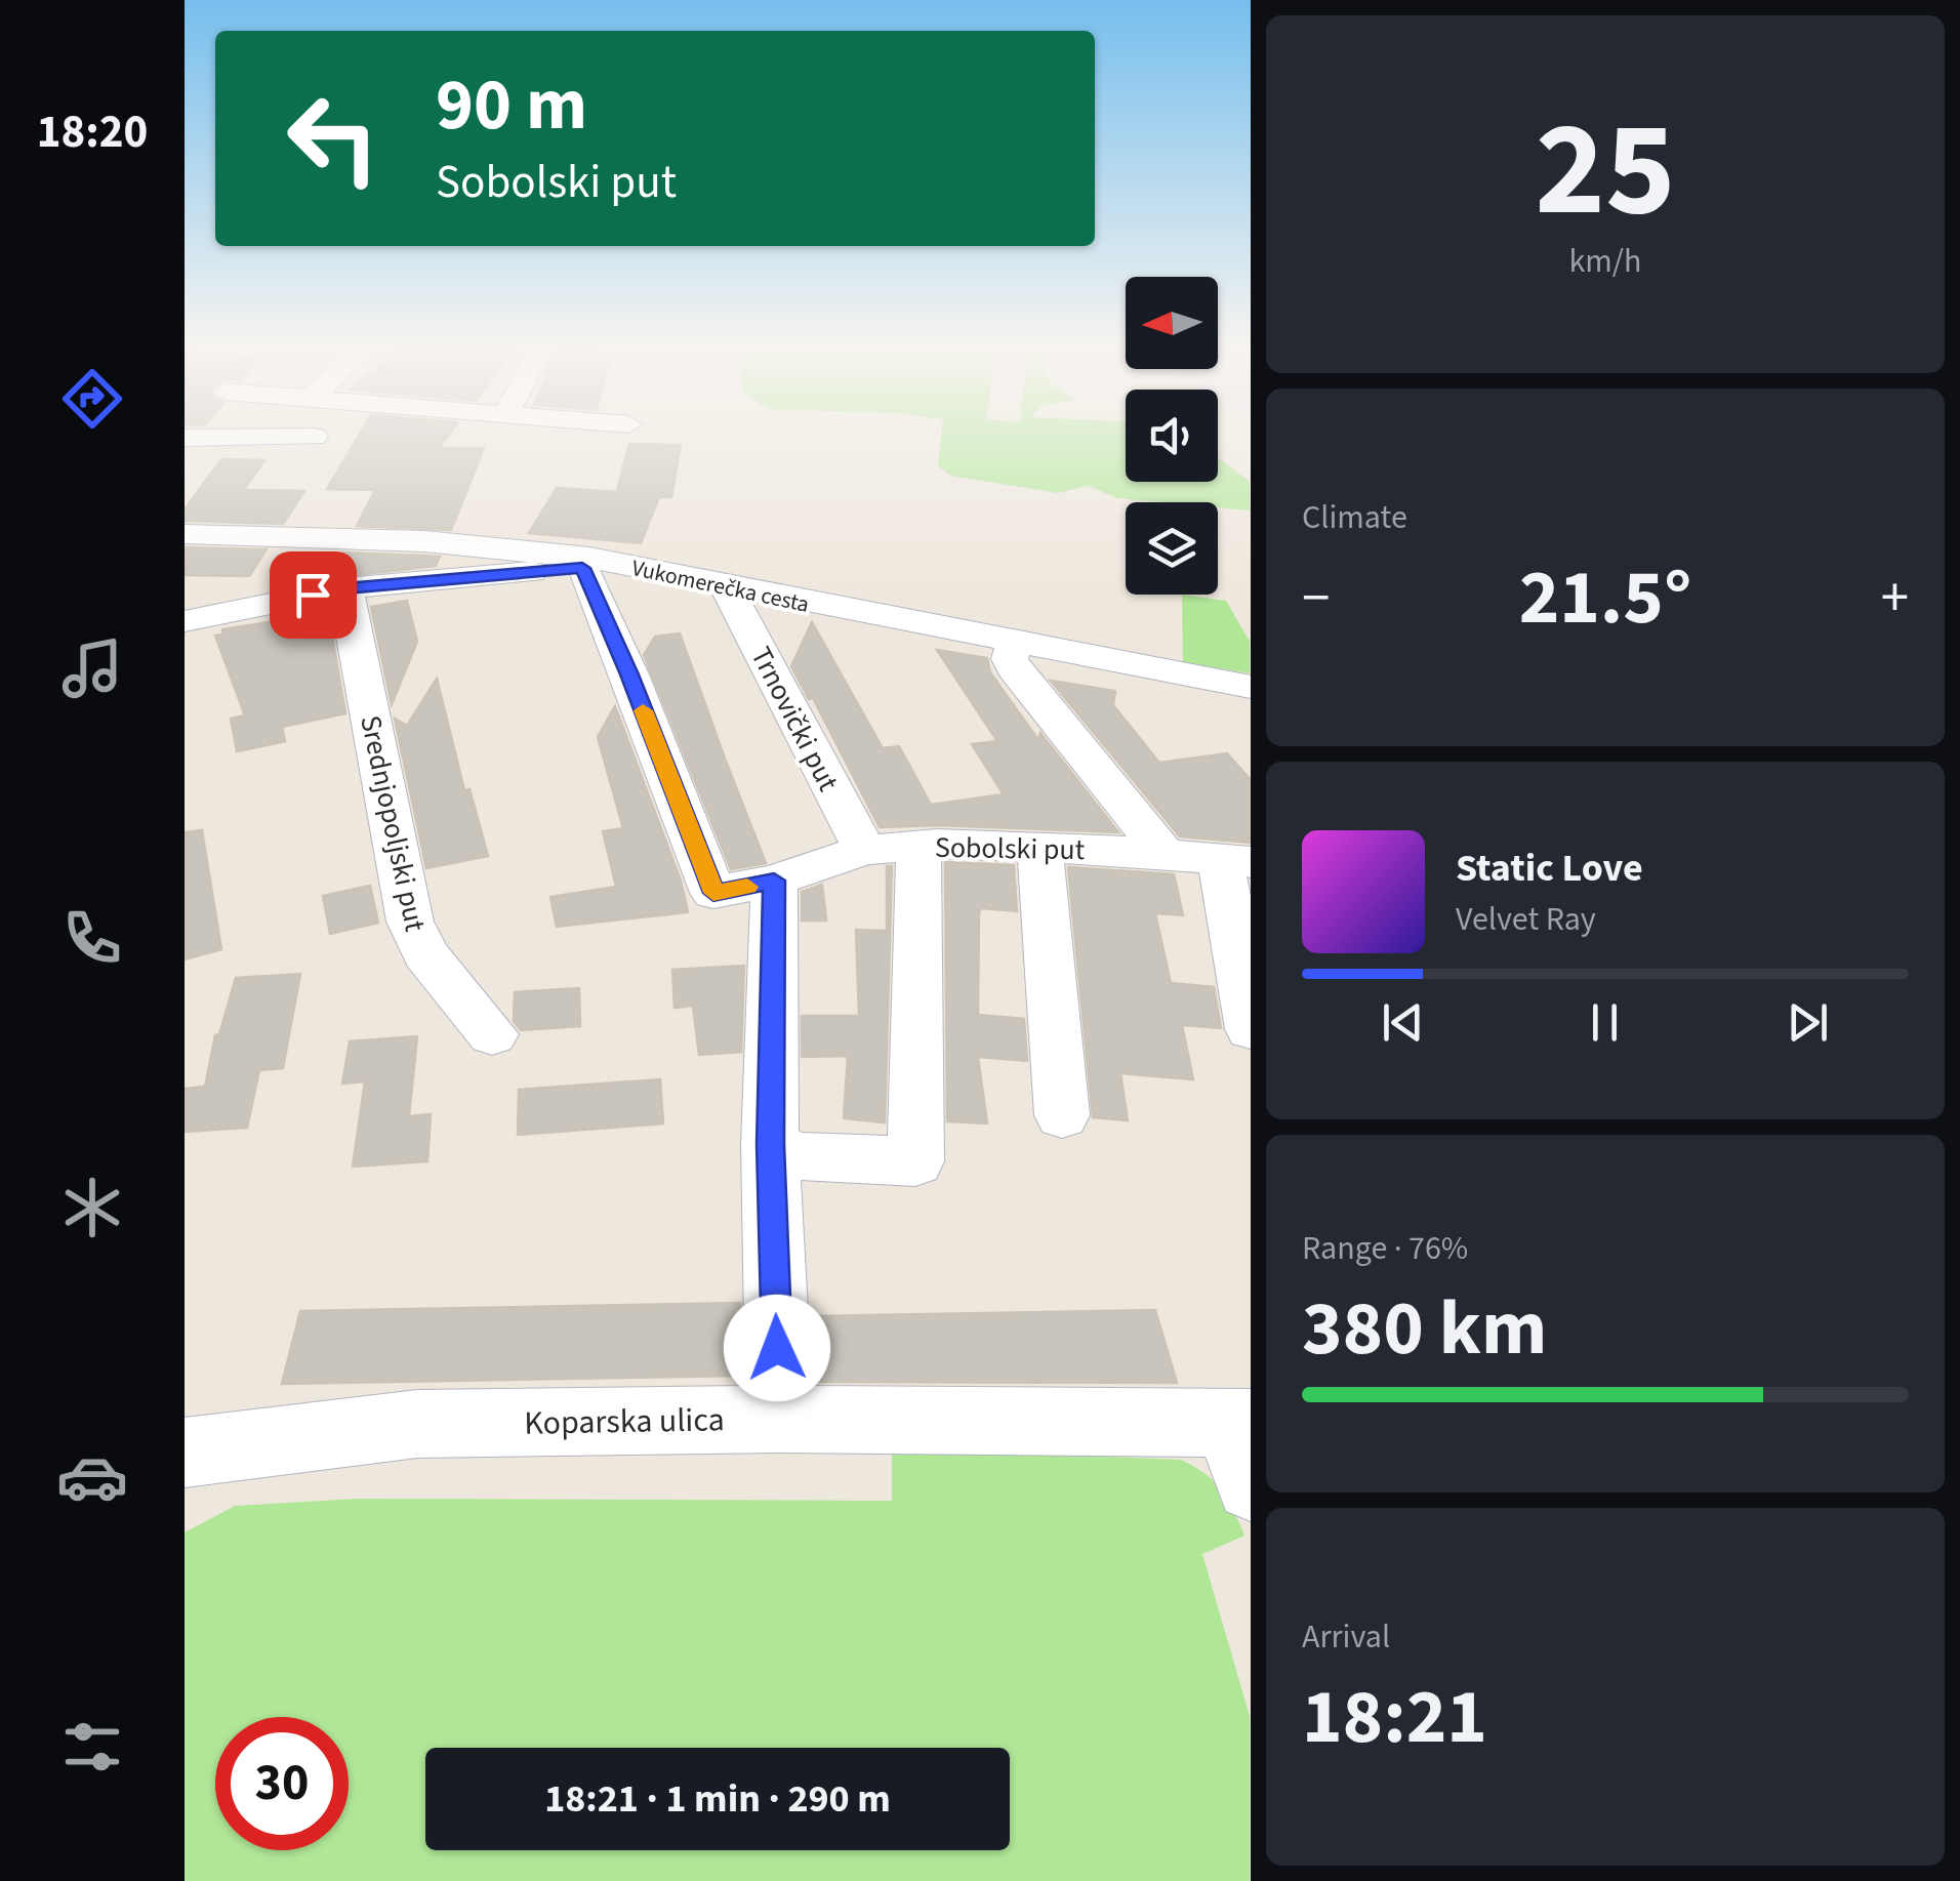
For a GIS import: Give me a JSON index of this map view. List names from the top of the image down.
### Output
{
  "streets": {
    "street": [
      "Vukomerečka cesta",
      "Trnovički put",
      "Srednjopoljski put",
      "Sobolski put",
      "Koparska ulica"
    ]
  },
  "crossings": [
    ["Vukomerečka cesta", "Trnovički put"],
    ["Vukomerečka cesta", "Sobolski put"],
    ["Trnovički put", "Sobolski put"]
  ],
  "north": "left",
  "page": {
    "tabs": "18:20",
    "tile": [
      ["25", "km/h"],
      "Climate",
      ["Range · 76%", "380 km"],
      ["Arrival", "18:21"]
    ],
    "turn": ["90 m", "Sobolski put"],
    "heat": ["−", "21.5°", "+"],
    "song": ["Static Love", "Velvet Ray"],
    "limit": "30",
    "trip": "18:21 · 1 min · 290 m"
  }
}
